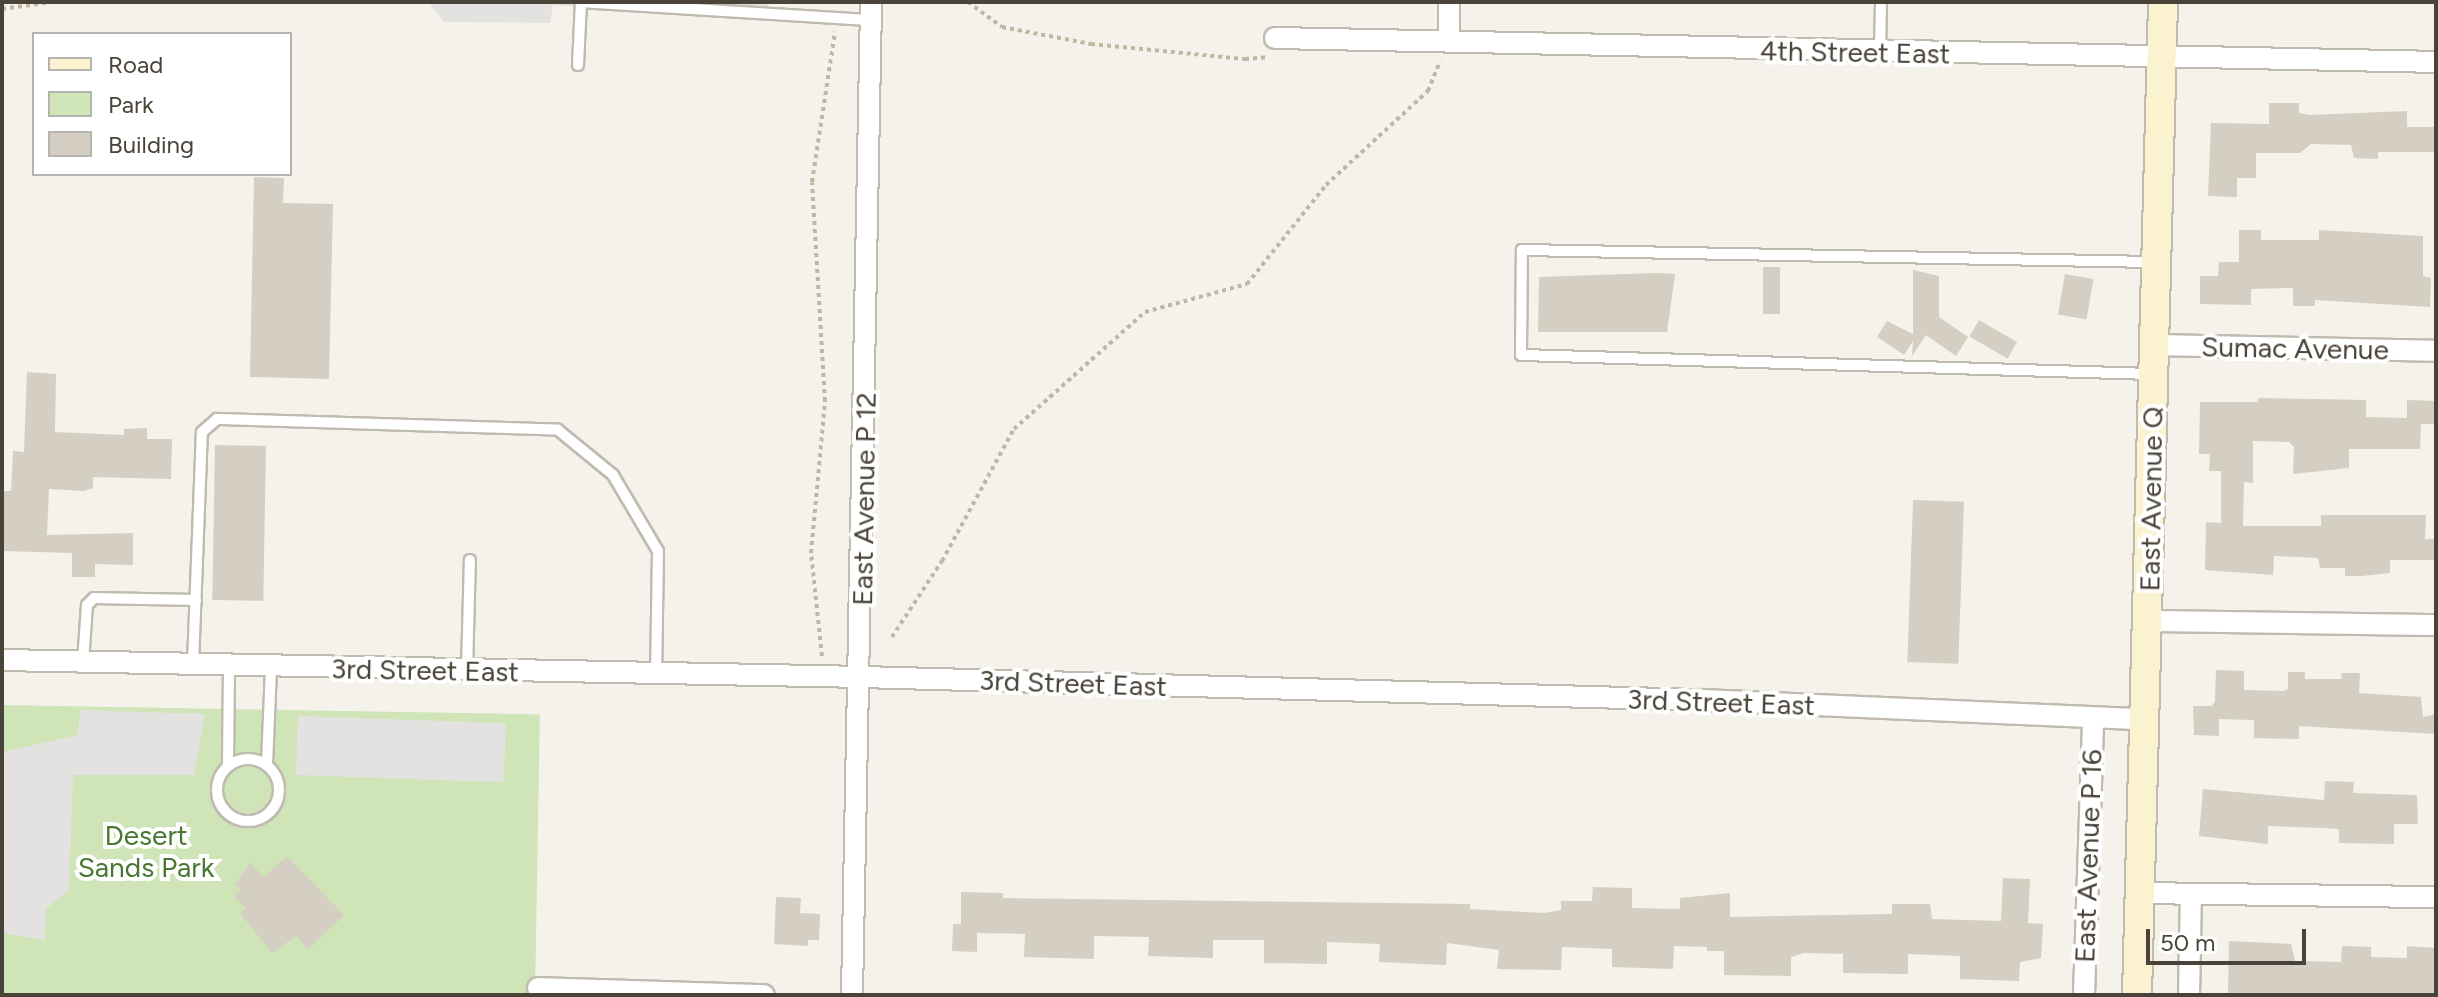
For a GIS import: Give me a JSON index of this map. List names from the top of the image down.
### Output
{
  "streets": {
    "street": [
      "4th Street East",
      "Sumac Avenue",
      "East Avenue P 12",
      "East Avenue Q",
      "3rd Street East",
      "East Avenue P 16"
    ]
  },
  "crossings": [
    ["4th Street East", "East Avenue Q"],
    ["Sumac Avenue", "East Avenue Q"],
    ["East Avenue P 12", "3rd Street East"],
    ["East Avenue Q", "3rd Street East"],
    ["3rd Street East", "East Avenue P 16"]
  ],
  "parks": ["Desert Sands Park"],
  "legend": ["Road", "Park", "Building"],
  "scale_bar": "50 m"
}
